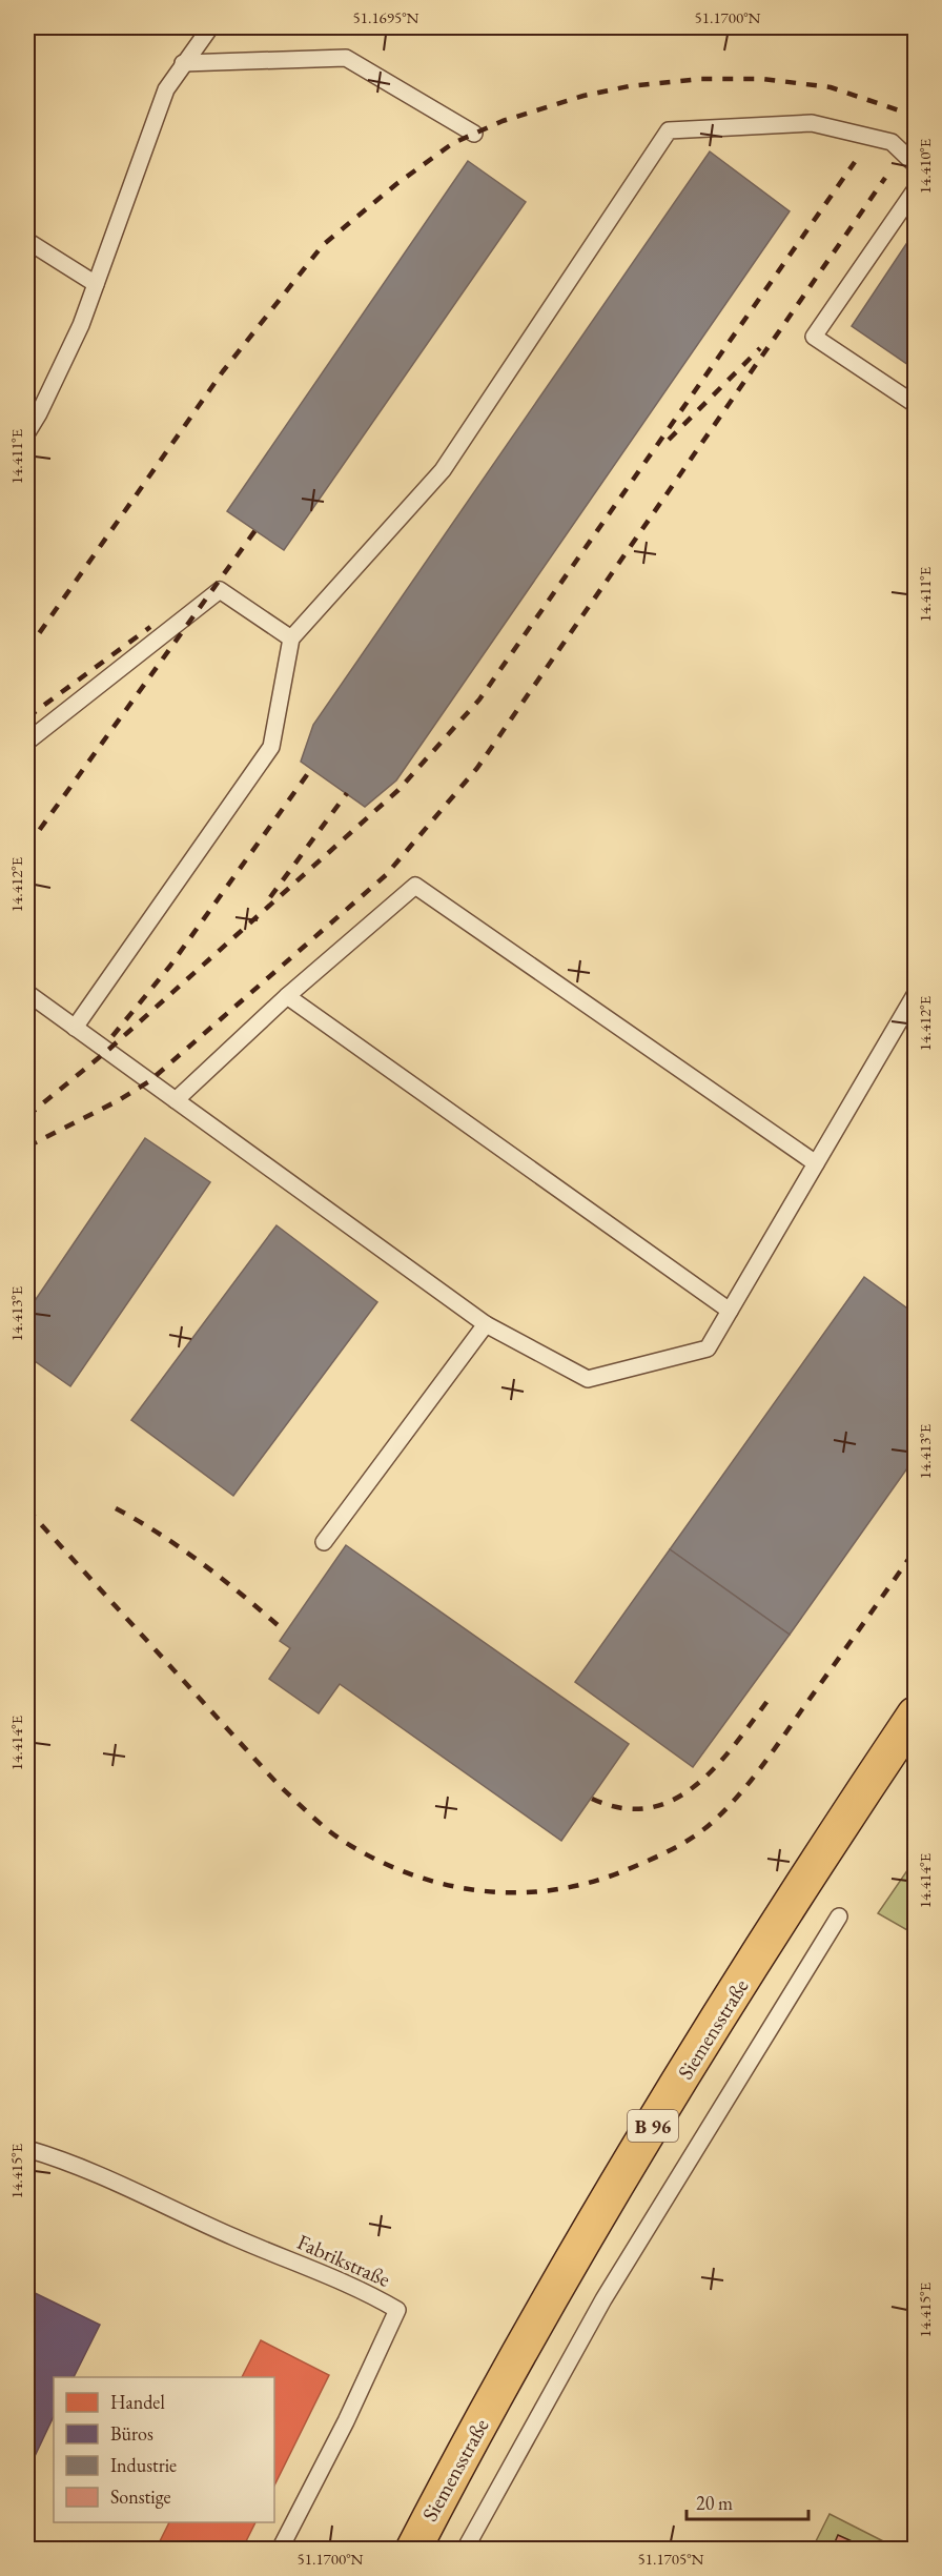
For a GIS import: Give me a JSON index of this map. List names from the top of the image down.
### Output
{
  "streets": {
    "main road": ["Siemensstraße", "B 96"],
    "lane": ["Fabrikstraße"]
  },
  "legend": [
    "Handel",
    "Büros",
    "Industrie",
    "Sonstige"
  ],
  "scale_bar": "20 m",
  "coordinates": [
    "51.1695°N",
    "51.1700°N",
    "14.410°E",
    "14.411°E",
    "14.412°E",
    "14.413°E",
    "14.414°E",
    "14.415°E",
    "51.1705°N"
  ]
}
